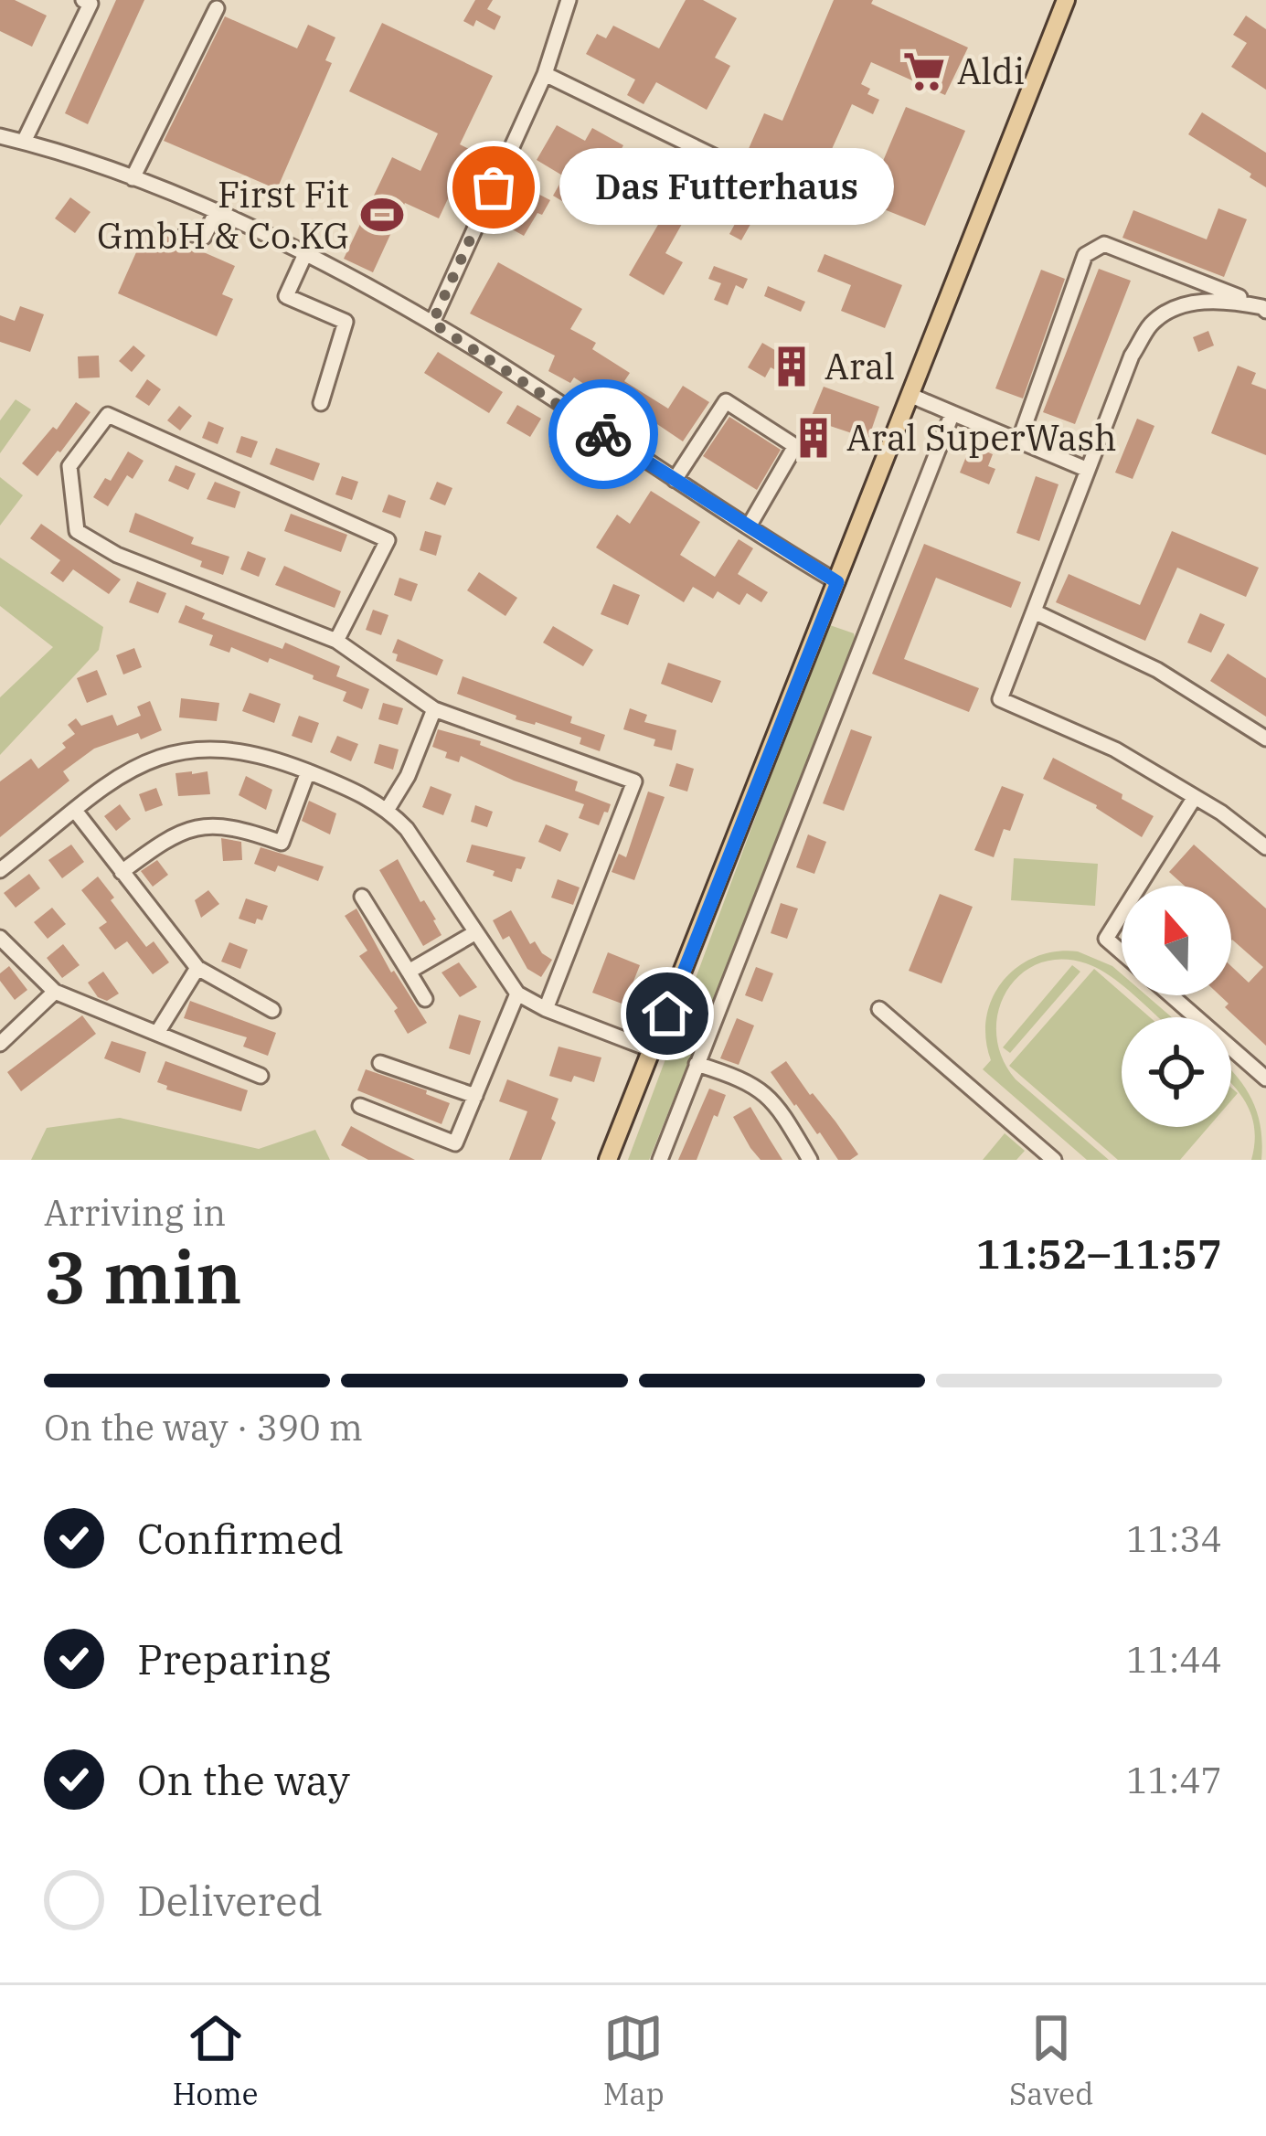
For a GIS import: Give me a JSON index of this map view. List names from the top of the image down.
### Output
{
  "places": {
    "supermarket": ["Aldi"],
    "other": ["Das Futterhaus"],
    "sports": ["First Fit GmbH & Co.KG"],
    "building": ["Aral", "Aral SuperWash"]
  },
  "north": "top",
  "page": {
    "bubble": "Das Futterhaus",
    "heading": ["3 min", "Arriving in", "11:52–11:57"],
    "bar": "On the way · 390 m",
    "list": [
      ["Confirmed", "11:34"],
      ["Preparing", "11:44"],
      ["On the way", "11:47"],
      "Delivered"
    ],
    "tabs": ["Home", "Map", "Saved"]
  }
}
